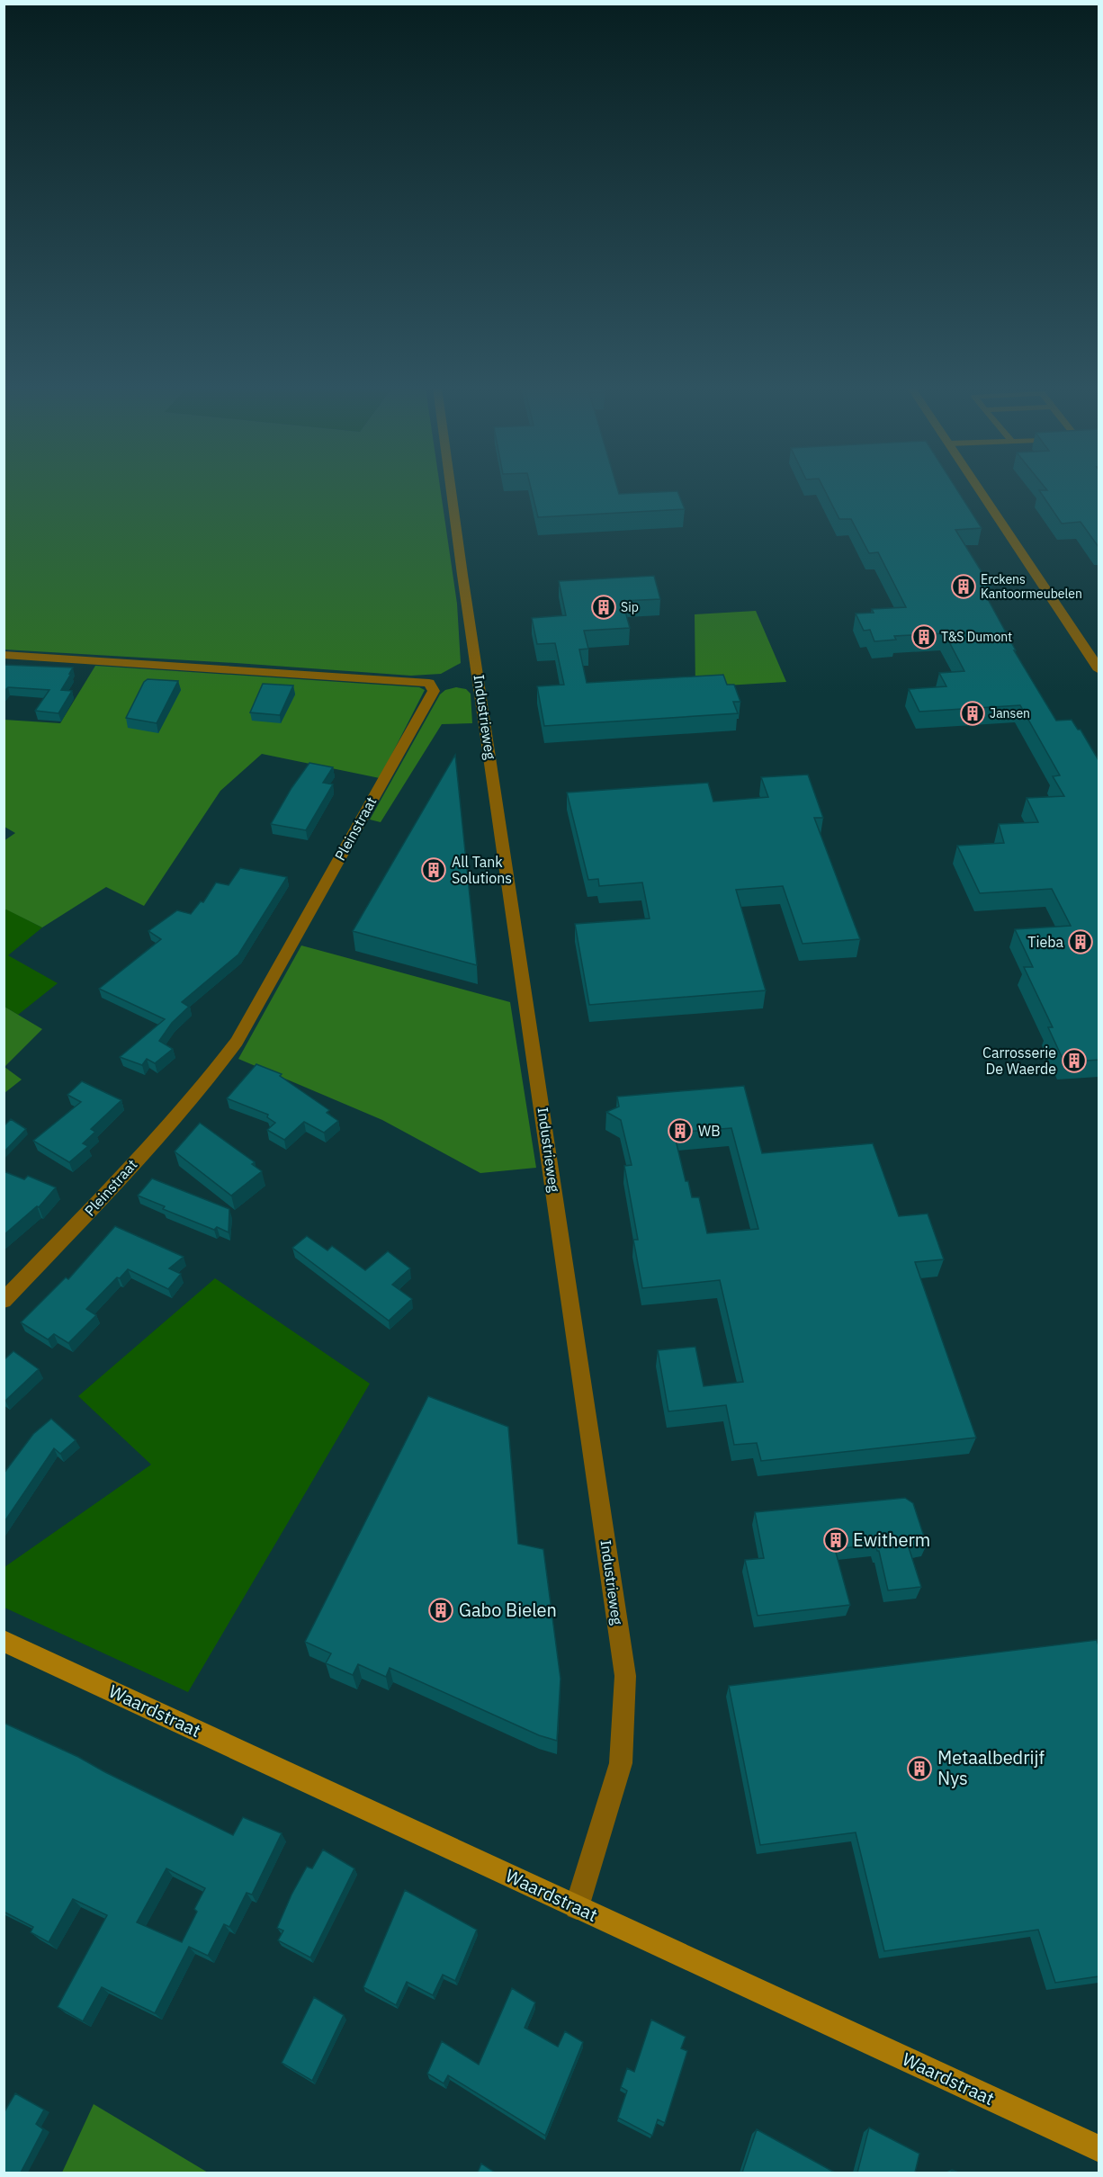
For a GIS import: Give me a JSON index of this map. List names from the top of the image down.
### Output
{
  "streets": {
    "street": ["Industrieweg", "Pleinstraat", "Waardstraat"]
  },
  "crossings": [
    ["Industrieweg", "Waardstraat"]
  ],
  "places": {
    "building": [
      "Erckens Kantoormeubelen",
      "Sip",
      "T&S Dumont",
      "Jansen",
      "All Tank Solutions",
      "Tieba",
      "Carrosserie De Waerde",
      "WB",
      "Ewitherm",
      "Gabo Bielen",
      "Metaalbedrijf Nys"
    ]
  }
}
